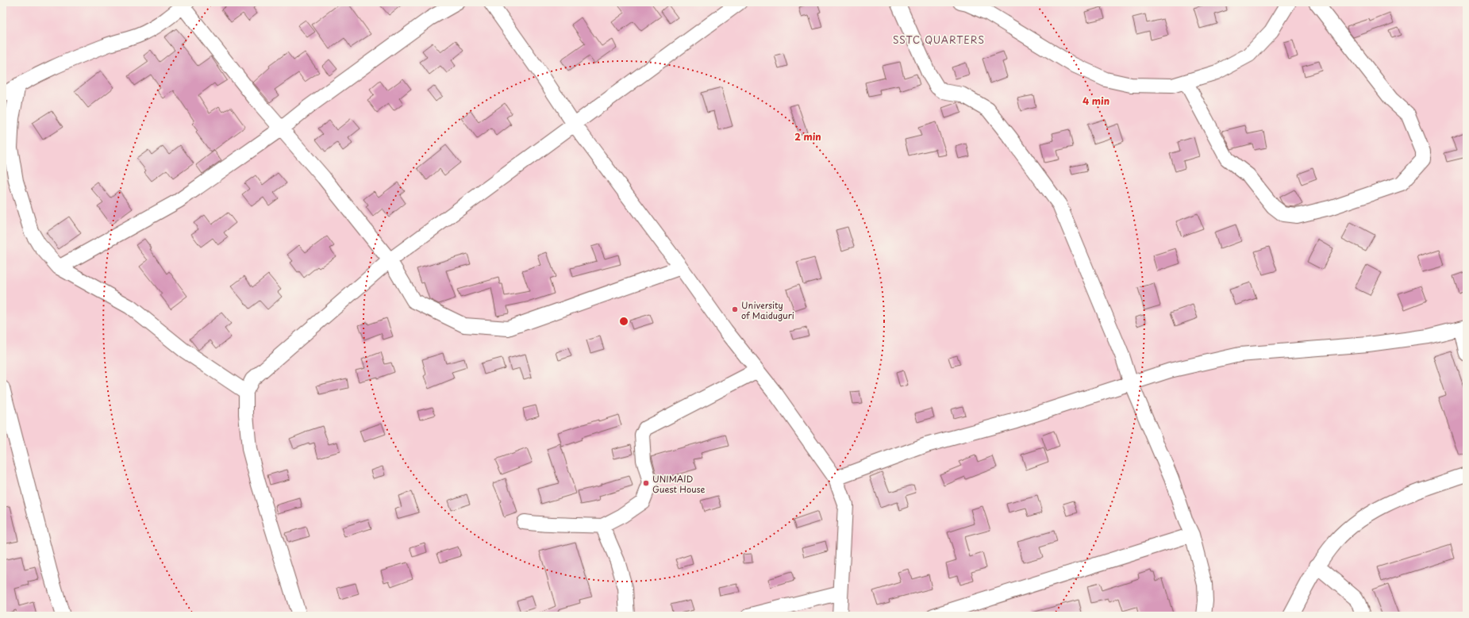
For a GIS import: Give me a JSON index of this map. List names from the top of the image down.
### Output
{
  "districts": ["SSTC QUARTERS"],
  "places": ["University of Maiduguri", "UNIMAID Guest House"],
  "rings": ["4 min", "2 min"]
}
